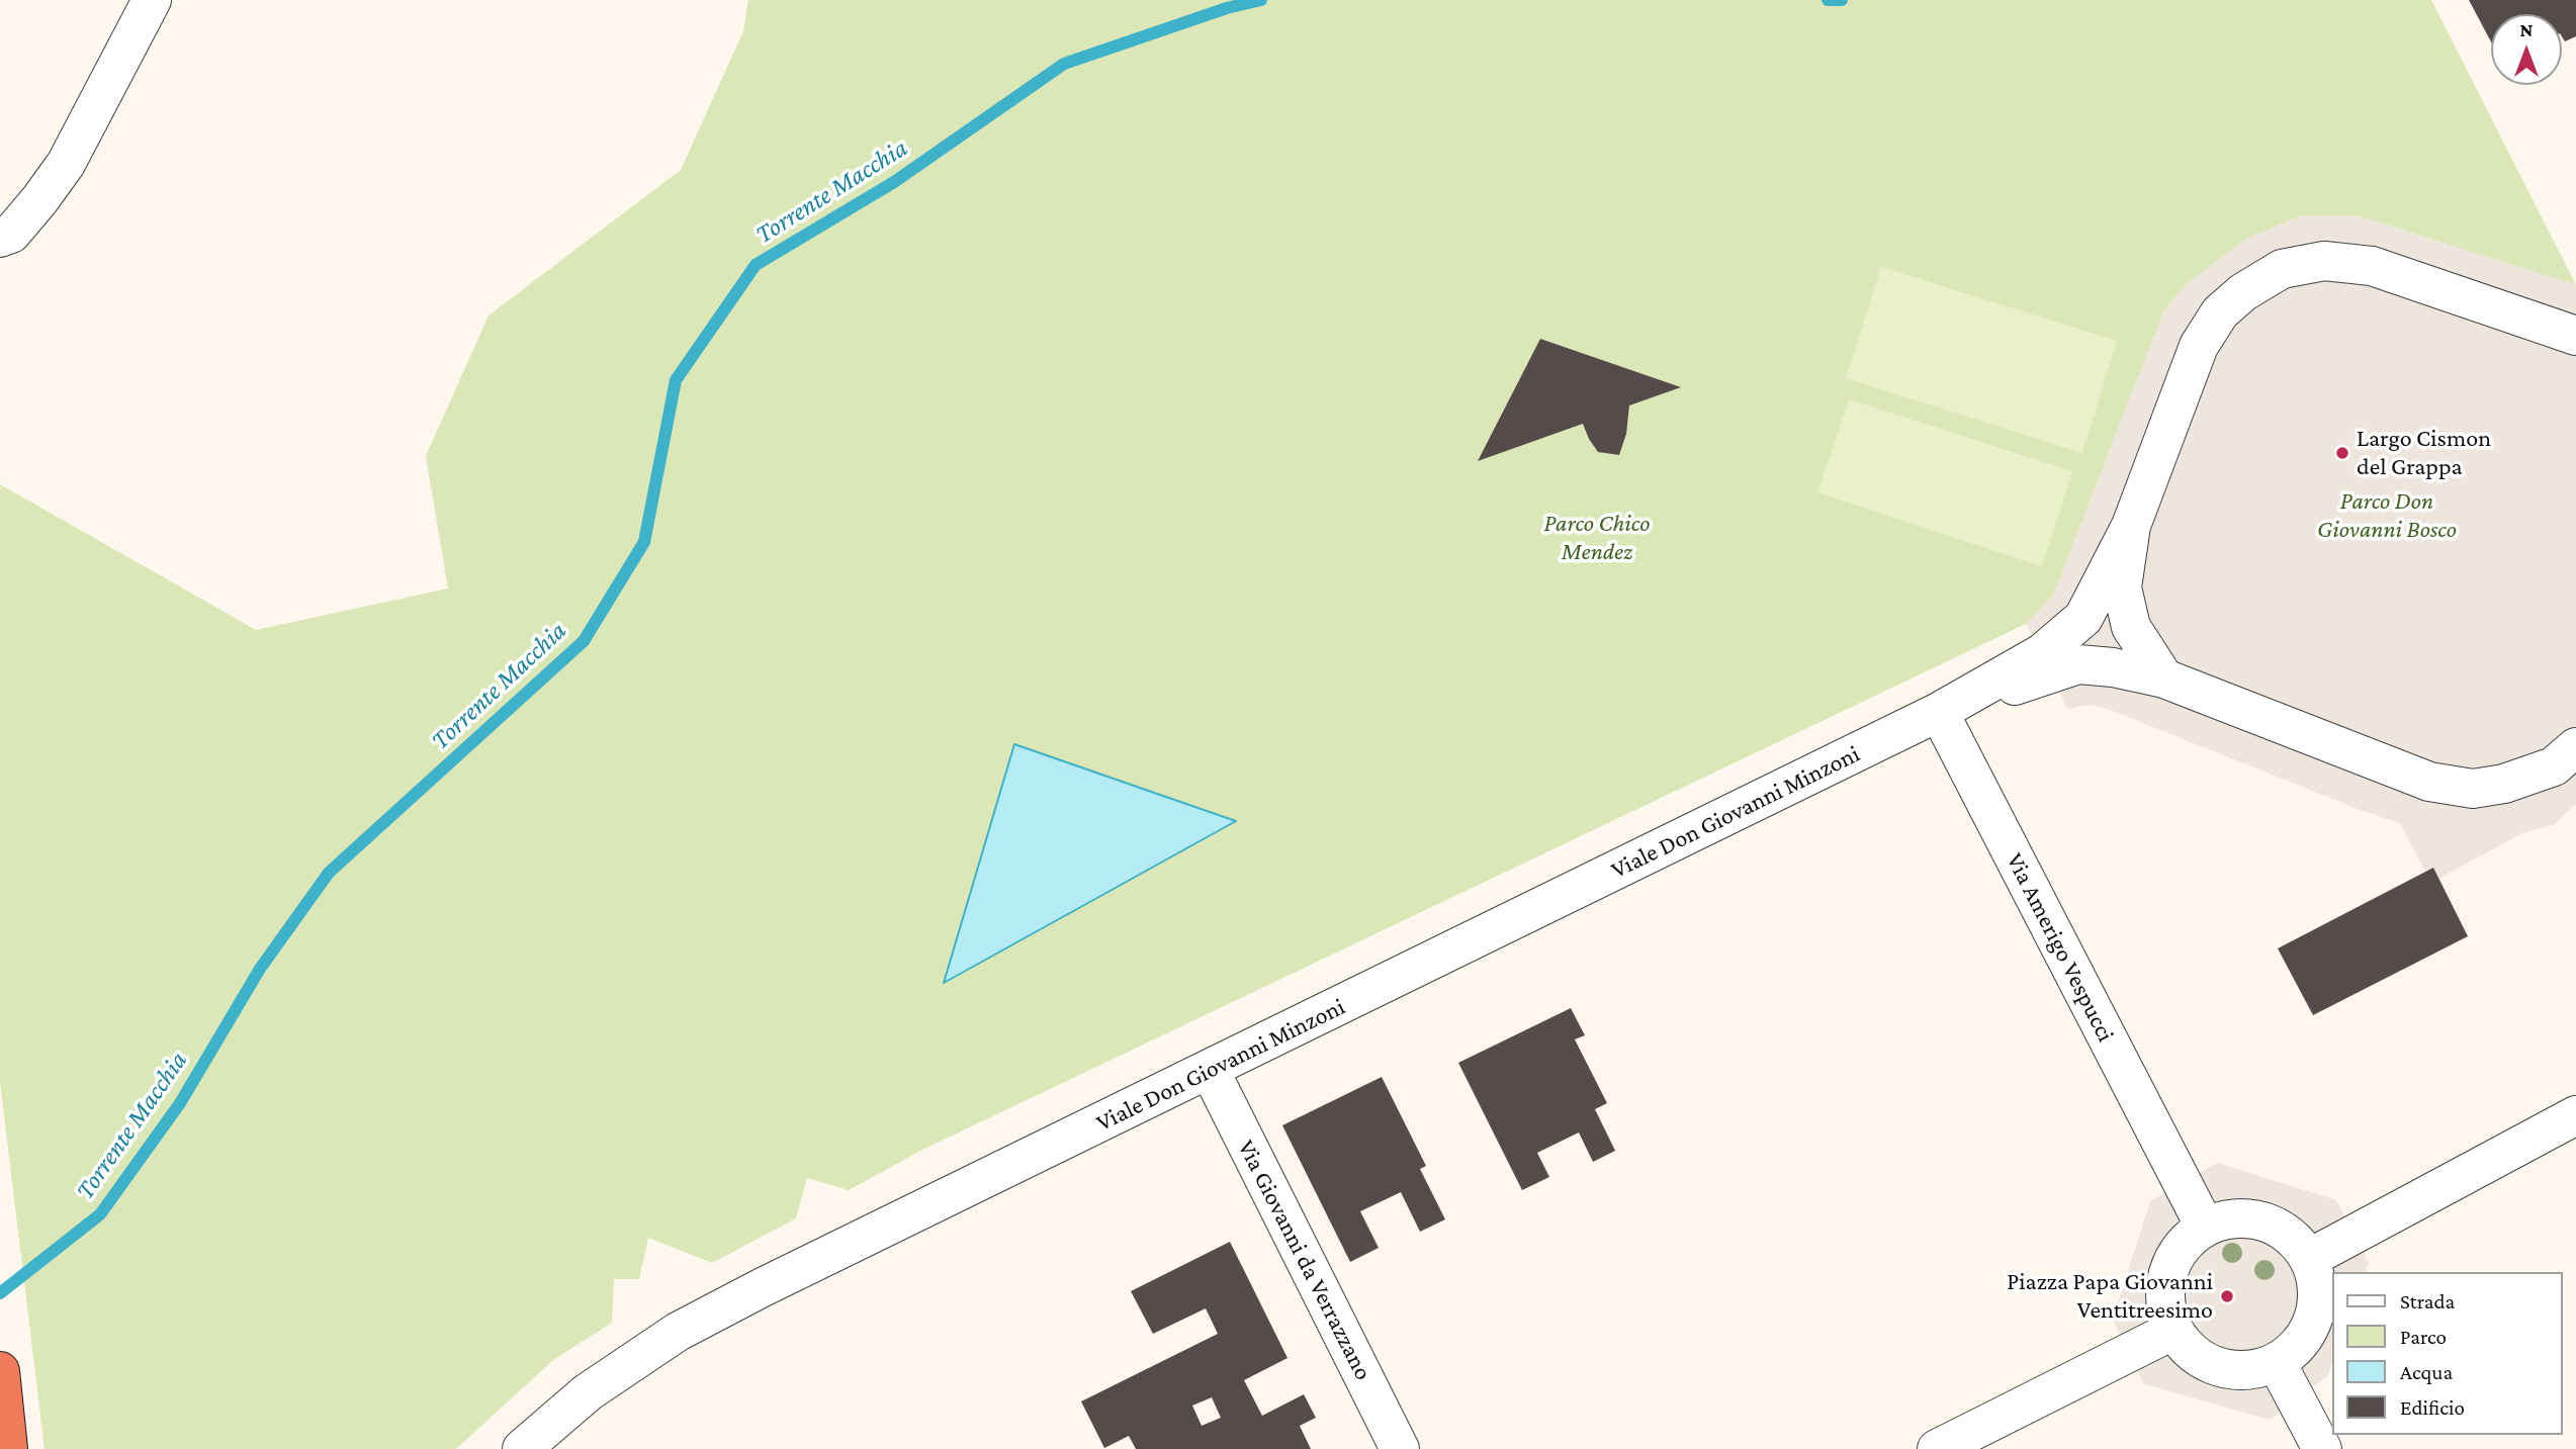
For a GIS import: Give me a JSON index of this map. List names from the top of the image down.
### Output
{
  "streets": {
    "street": ["Viale Don Giovanni Minzoni", "Via Amerigo Vespucci", "Via Giovanni da Verrazzano"]
  },
  "crossings": [
    ["Viale Don Giovanni Minzoni", "Via Amerigo Vespucci"],
    ["Viale Don Giovanni Minzoni", "Via Giovanni da Verrazzano"]
  ],
  "water": ["Torrente Macchia"],
  "parks": ["Parco Don Giovanni Bosco", "Parco Chico Mendez"],
  "places": ["Largo Cismon del Grappa", "Piazza Papa Giovanni Ventitreesimo"],
  "legend": [
    "Strada",
    "Parco",
    "Acqua",
    "Edificio"
  ],
  "north": "top"
}
